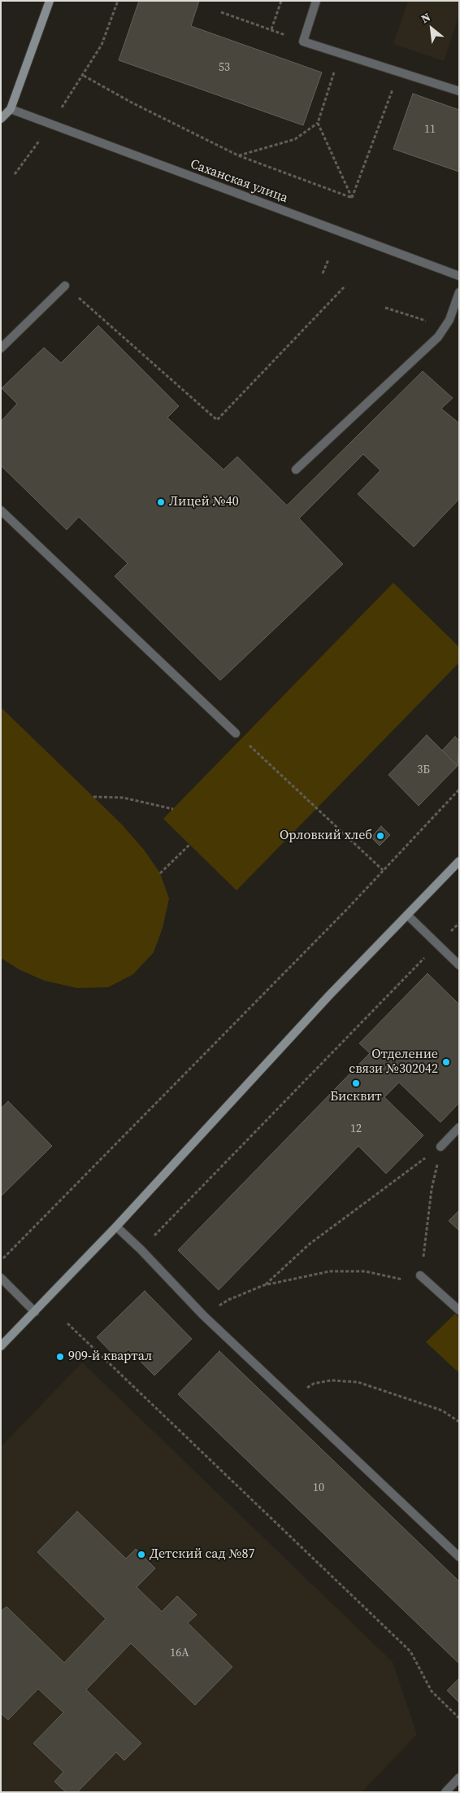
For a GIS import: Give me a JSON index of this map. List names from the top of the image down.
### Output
{
  "streets": {
    "street": ["Саханская улица"]
  },
  "places": [
    "Лицей №40",
    "Орловкий хлеб",
    "Отделение связи №302042",
    "Бисквит",
    "909-й квартал",
    "Детский сад №87"
  ],
  "house_numbers": [
    "53",
    "11",
    "3Б",
    "12",
    "10",
    "16А"
  ],
  "north": "top left"
}
